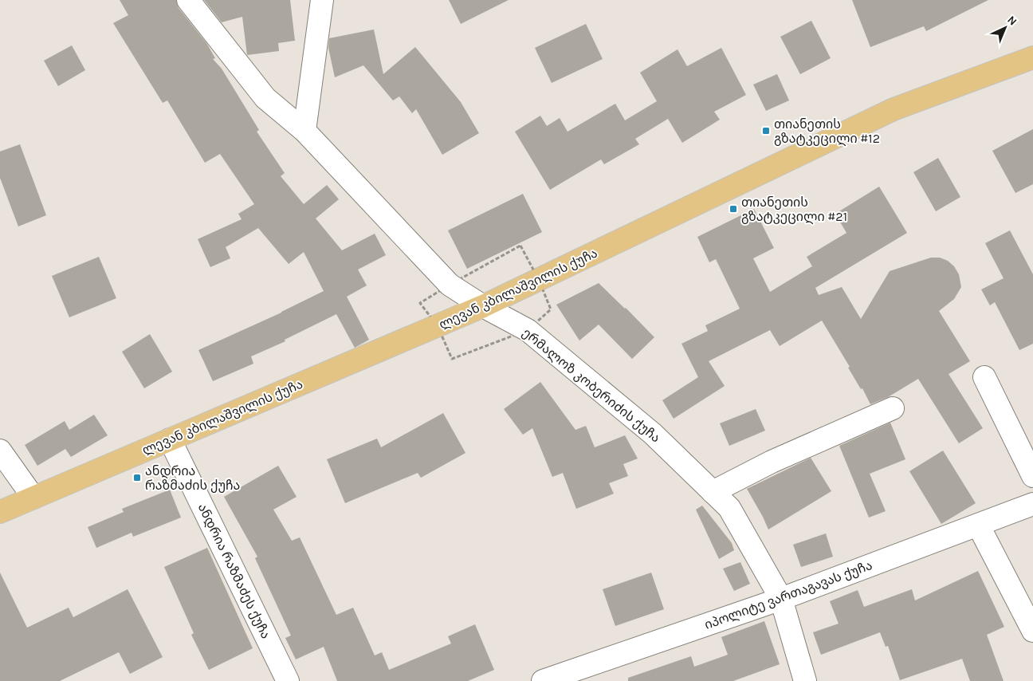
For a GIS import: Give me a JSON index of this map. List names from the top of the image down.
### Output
{
  "streets": {
    "main road": ["ლევან კბილაშვილის ქუჩა"],
    "street": ["ერმალოზ კობერიძის ქუჩა", "ანდრია რაზმაძეს ქუჩა", "იპოლიტე ვართაგავას ქუჩა"]
  },
  "crossings": [
    ["ლევან კბილაშვილის ქუჩა", "ერმალოზ კობერიძის ქუჩა"],
    ["ლევან კბილაშვილის ქუჩა", "ანდრია რაზმაძეს ქუჩა"],
    ["ერმალოზ კობერიძის ქუჩა", "იპოლიტე ვართაგავას ქუჩა"]
  ],
  "places": {
    "transit": ["თიანეთის გზატკეცილი #12", "თიანეთის გზატკეცილი #21", "ანდრია რაზმაძის ქუჩა"]
  },
  "north": "top right"
}
